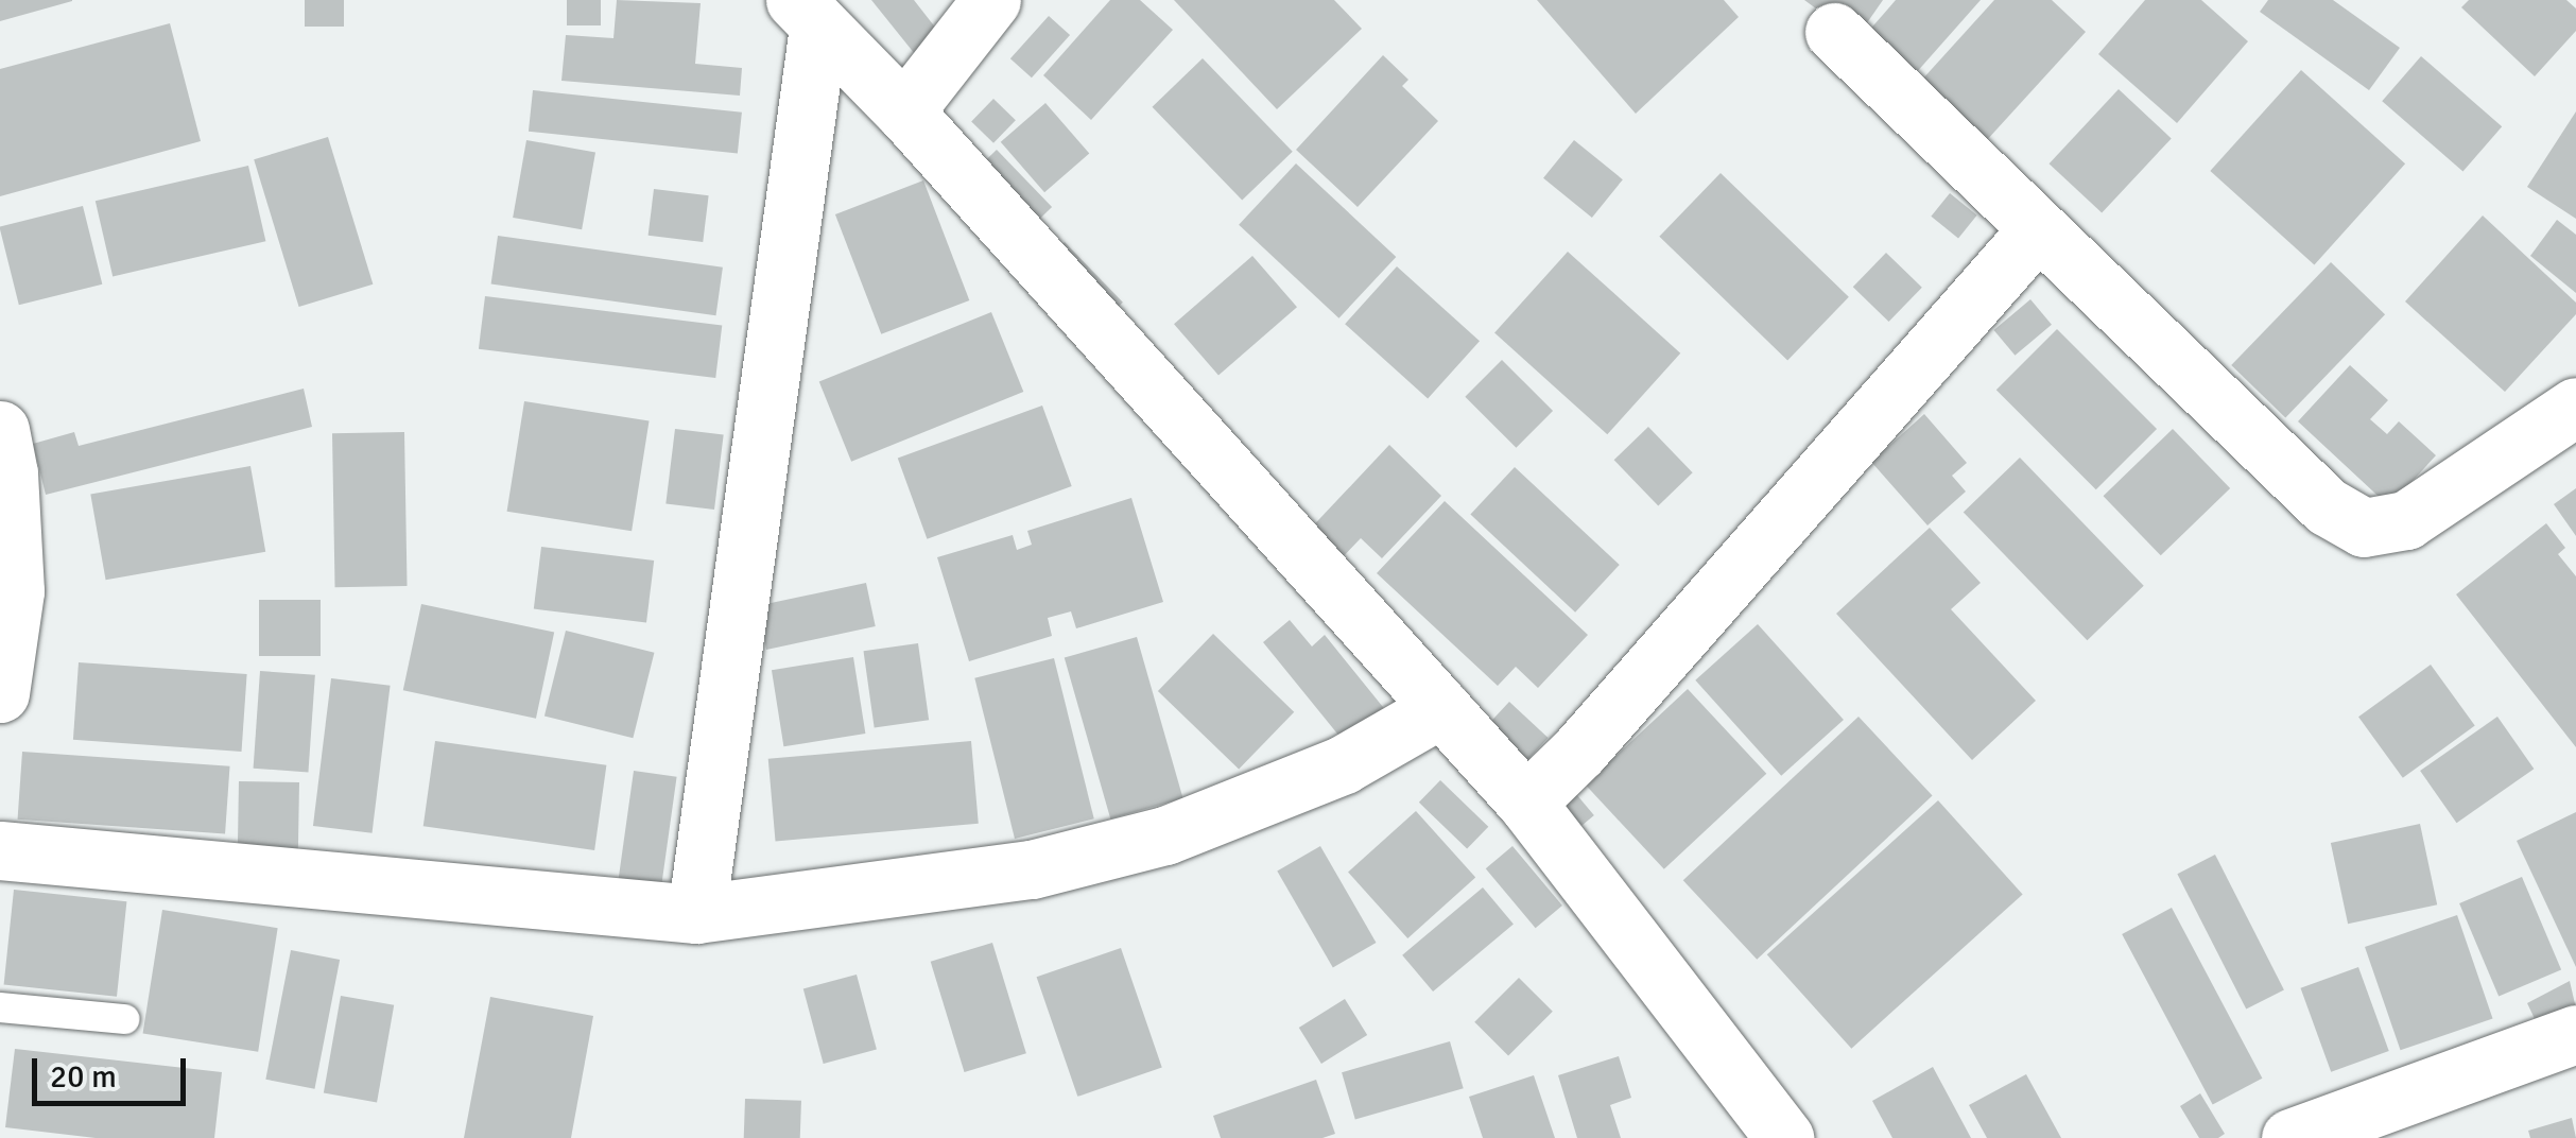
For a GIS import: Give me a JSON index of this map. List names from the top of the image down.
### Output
{
  "scale_bar": "20 m"
}
